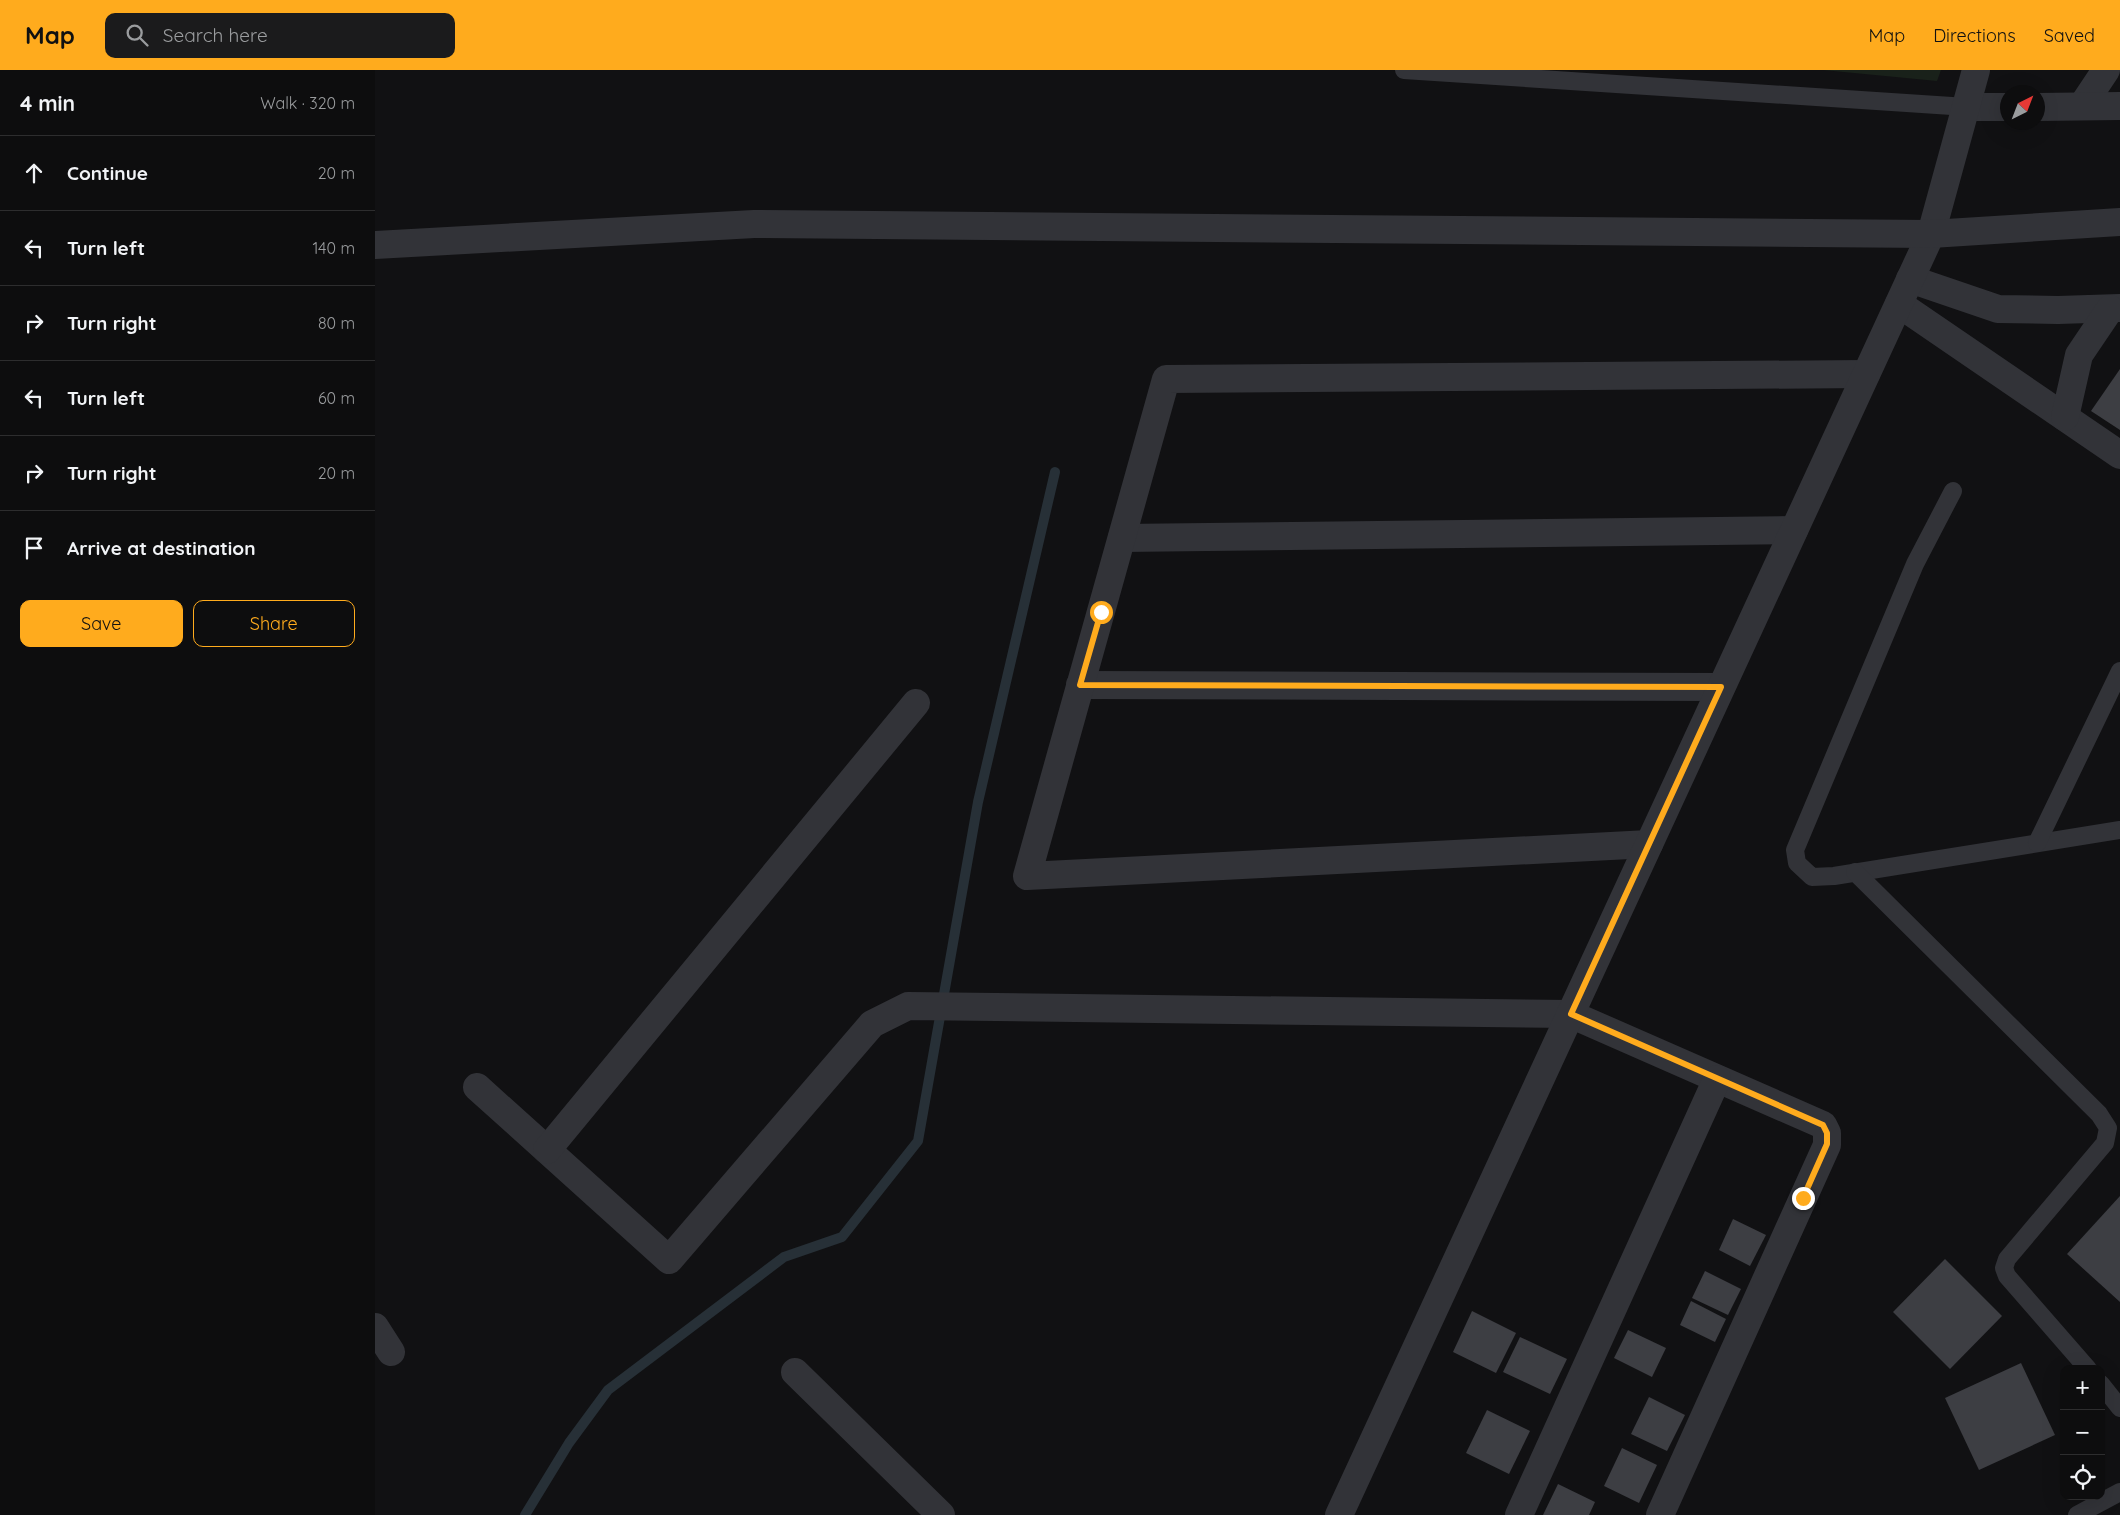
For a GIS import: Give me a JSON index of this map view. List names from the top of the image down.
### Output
{
  "north": "top right",
  "page": {
    "header": "Map",
    "search": "Search here",
    "nav": ["Map", "Directions", "Saved"],
    "heading": ["4 min", "Walk · 320 m"],
    "list": [
      ["Continue", "20 m"],
      ["Turn left", "140 m"],
      ["Turn right", "80 m"],
      ["Turn left", "60 m"],
      ["Turn right", "20 m"],
      "Arrive at destination"
    ],
    "buttons": ["Save", "Share"],
    "map_buttons": ["+", "−"]
  }
}
